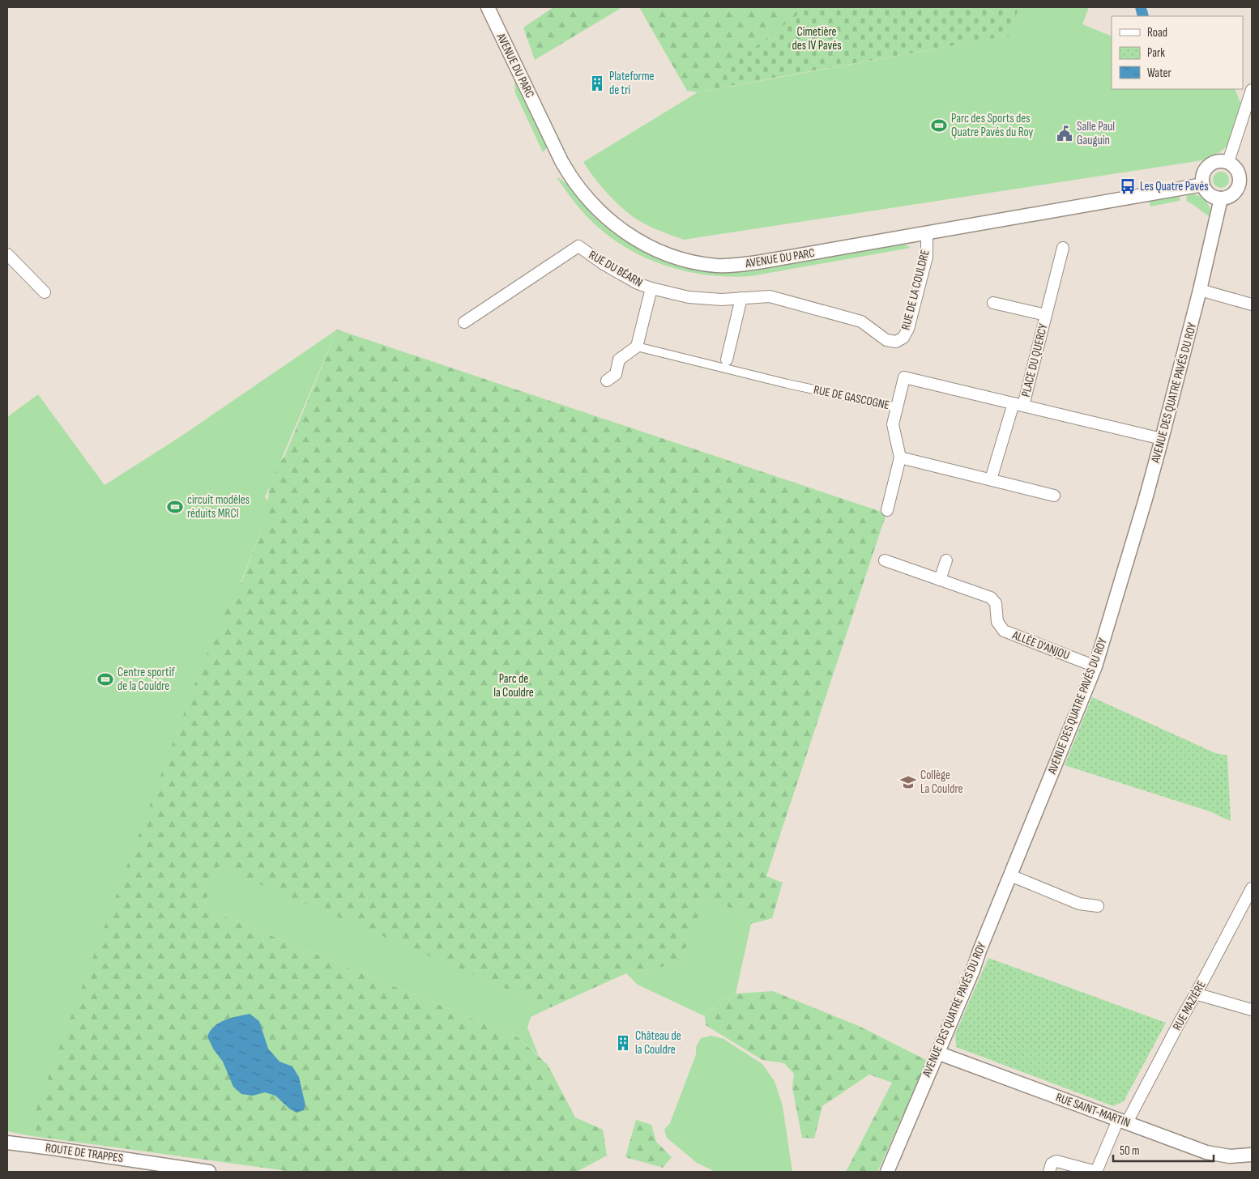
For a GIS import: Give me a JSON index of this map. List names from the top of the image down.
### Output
{
  "streets": {
    "street": [
      "AVENUE DU PARC",
      "RUE DU BÉARN",
      "RUE DE LA COULDRE",
      "PLACE DU QUERCY",
      "AVENUE DES QUATRE PAVÉS DU ROY",
      "RUE DE GASCOGNE",
      "ALLÉE D'ANJOU",
      "RUE MAZIÈRE",
      "RUE SAINT-MARTIN",
      "ROUTE DE TRAPPES"
    ]
  },
  "crossings": [
    ["AVENUE DU PARC", "RUE DE LA COULDRE"],
    ["AVENUE DU PARC", "AVENUE DES QUATRE PAVÉS DU ROY"],
    ["RUE DU BÉARN", "RUE DE LA COULDRE"],
    ["PLACE DU QUERCY", "RUE DE GASCOGNE"],
    ["AVENUE DES QUATRE PAVÉS DU ROY", "RUE DE GASCOGNE"],
    ["AVENUE DES QUATRE PAVÉS DU ROY", "ALLÉE D'ANJOU"],
    ["AVENUE DES QUATRE PAVÉS DU ROY", "RUE SAINT-MARTIN"],
    ["RUE MAZIÈRE", "RUE SAINT-MARTIN"]
  ],
  "parks": ["Cimetière des IV Pavés", "Parc de la Couldre"],
  "places": {
    "building": ["Plateforme de tri", "Château de la Couldre"],
    "sports": ["Parc des Sports des Quatre Pavés du Roy", "circuit modèles réduits MRCI", "Centre sportif de la Couldre"],
    "public building": ["Salle Paul Gauguin"],
    "bus stop": ["Les Quatre Pavés"],
    "school or university": ["Collège La Couldre"]
  },
  "legend": ["Road", "Park", "Water"],
  "scale_bar": "50 m"
}
